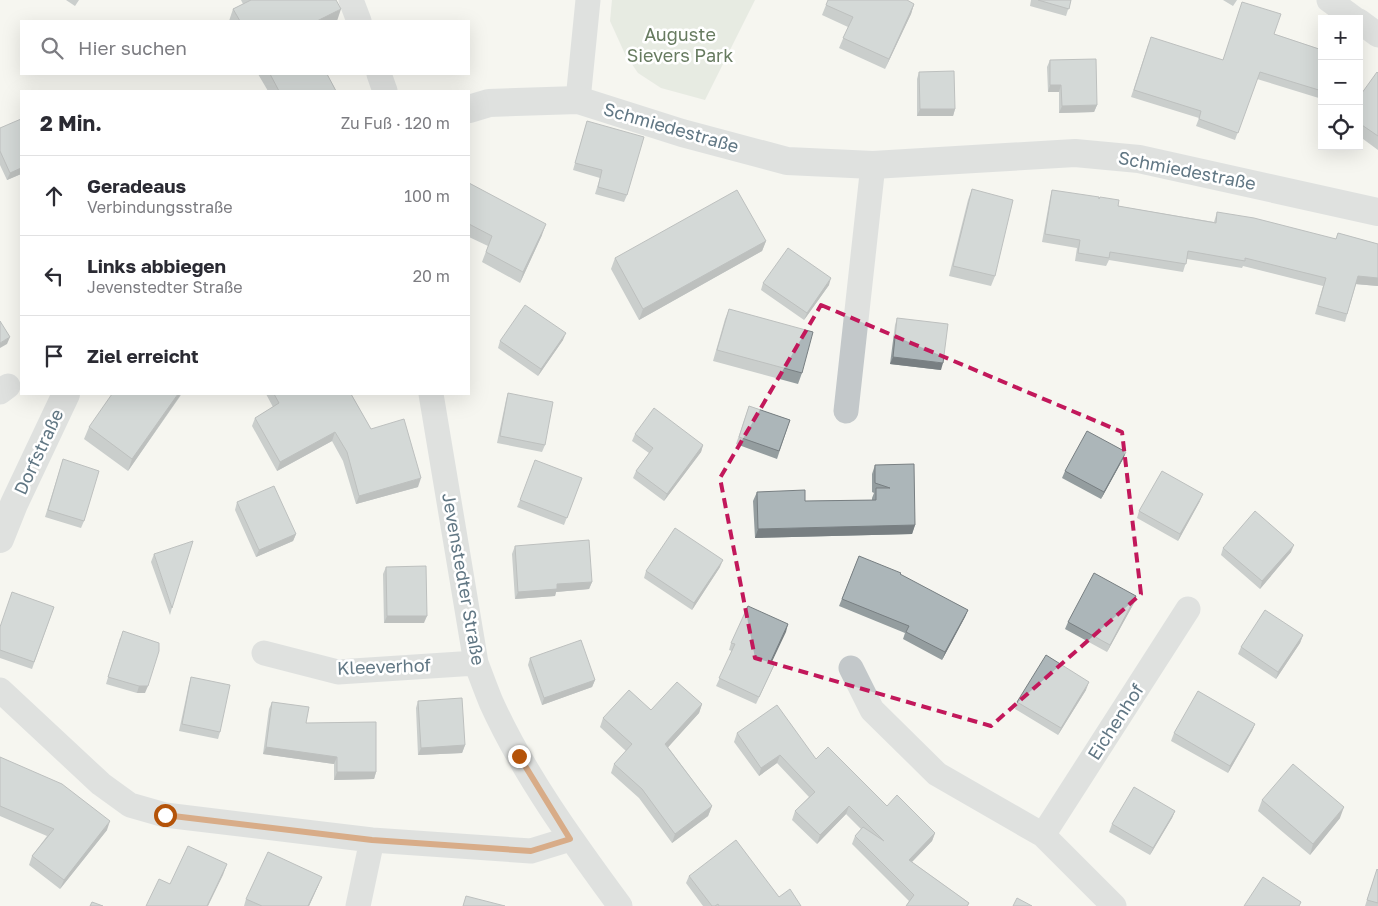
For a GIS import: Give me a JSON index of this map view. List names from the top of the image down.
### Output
{
  "streets": {
    "street": [
      "Schmiedestraße",
      "Dorfstraße",
      "Jevenstedter Straße",
      "Kleeverhof",
      "Eichenhof"
    ]
  },
  "crossings": [
    ["Jevenstedter Straße", "Kleeverhof"]
  ],
  "parks": ["Auguste Sievers Park"],
  "page": {
    "map_buttons": ["+", "−"],
    "search": "Hier suchen",
    "heading": ["2 Min.", "Zu Fuß · 120 m"],
    "list": [
      ["Geradeaus", "Verbindungsstraße", "100 m"],
      ["Links abbiegen", "Jevenstedter Straße", "20 m"],
      "Ziel erreicht"
    ]
  }
}
